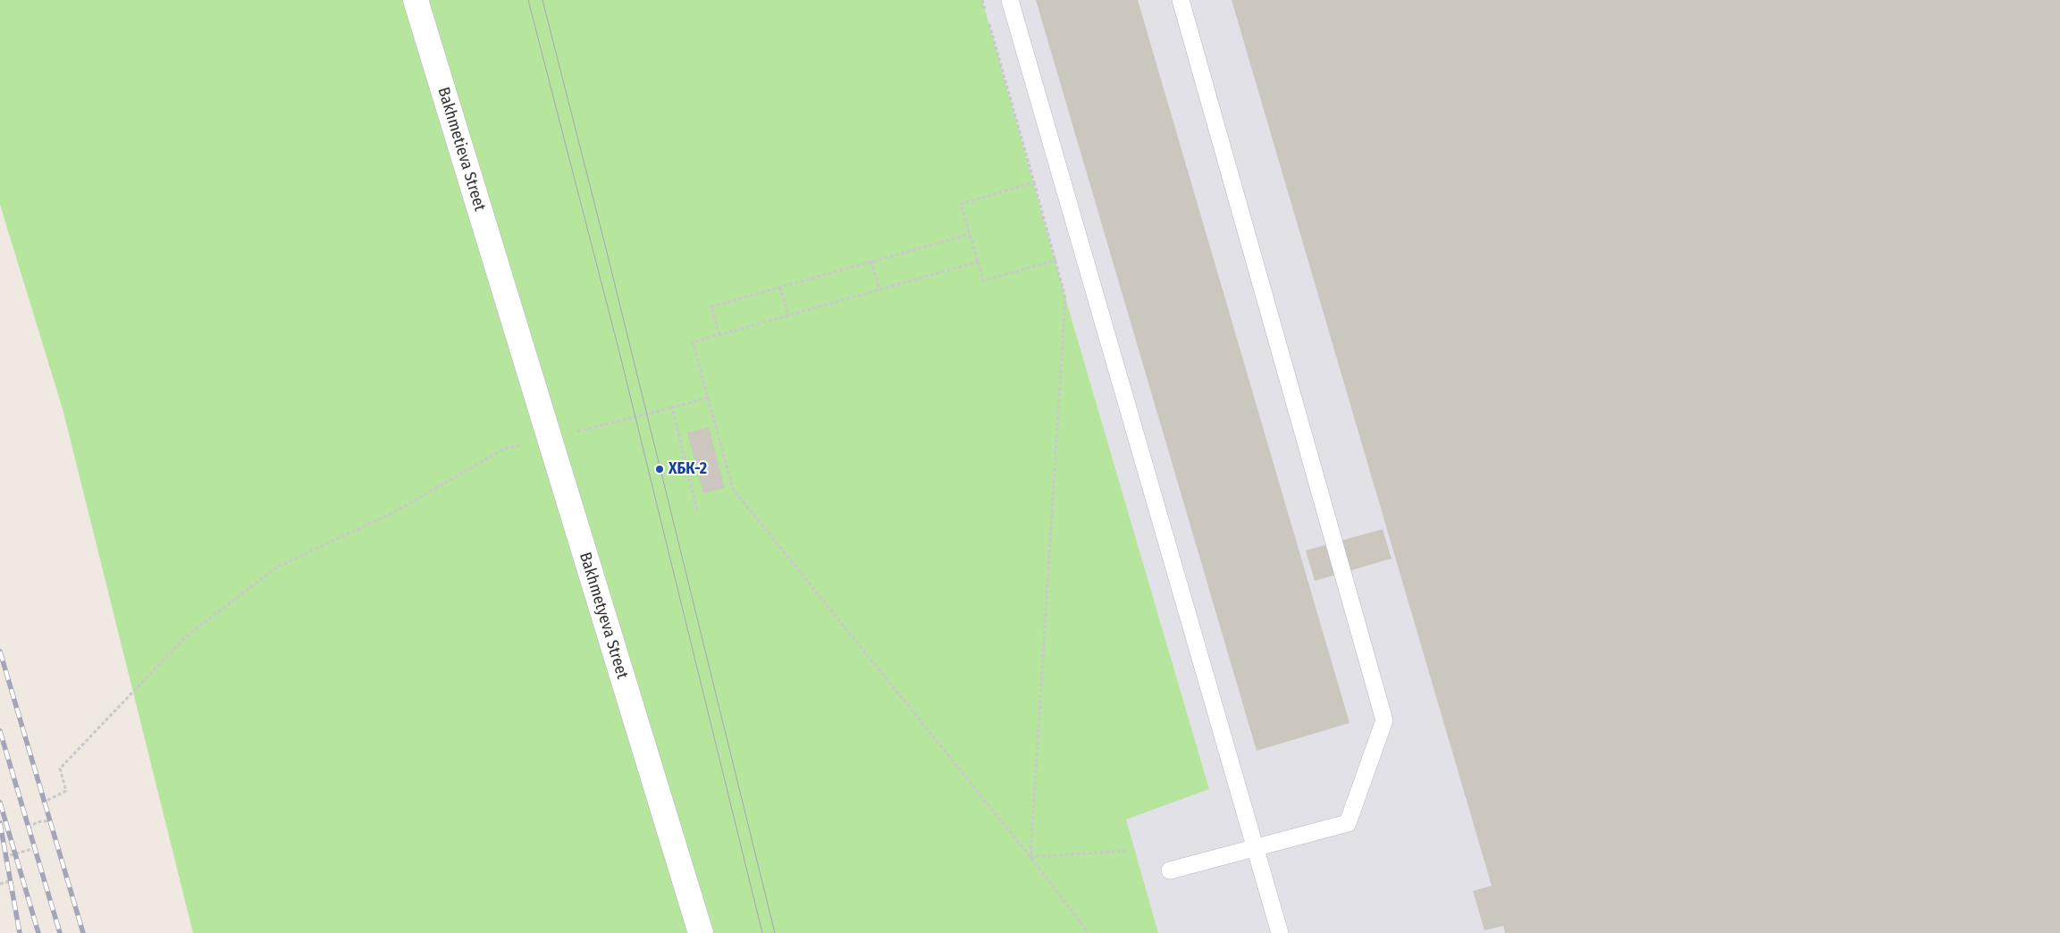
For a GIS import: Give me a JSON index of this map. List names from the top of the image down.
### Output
{
  "streets": {
    "main road": ["Bakhmetieva Street", "Bakhmetyeva Street"]
  },
  "crossings": [
    ["Bakhmetieva Street", "Bakhmetyeva Street"]
  ],
  "places": ["ХБК-2"]
}
